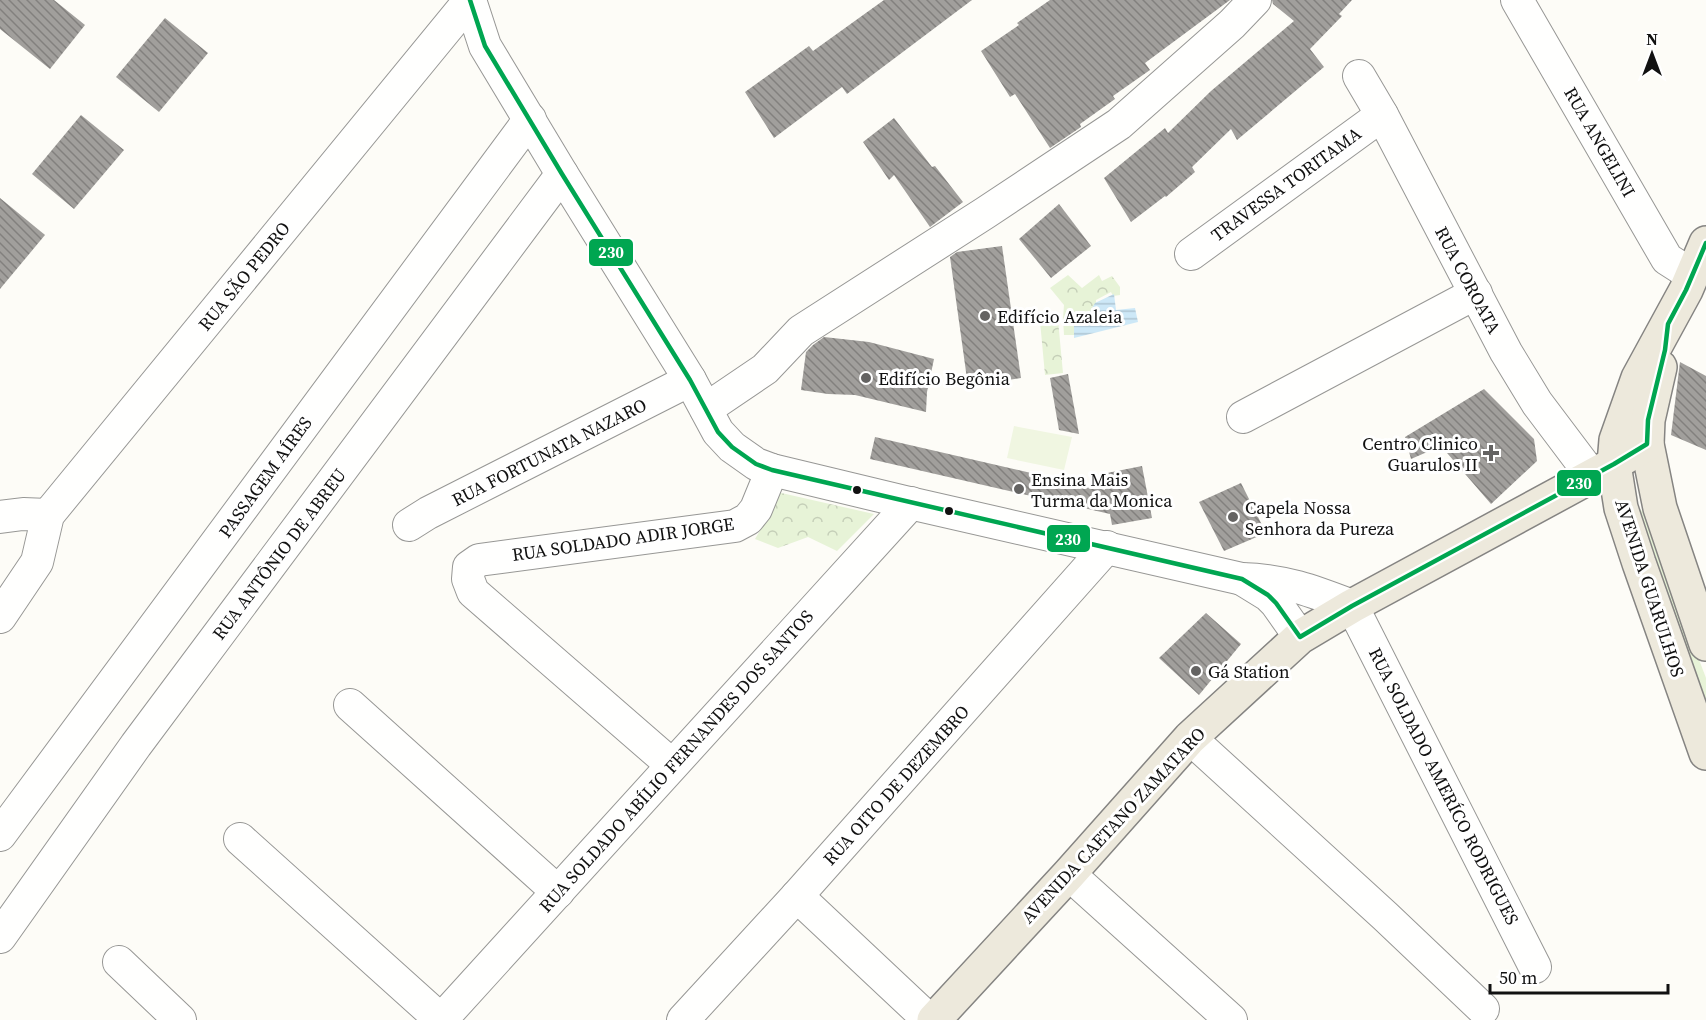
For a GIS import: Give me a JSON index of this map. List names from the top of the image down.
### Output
{
  "streets": {
    "main road": ["AVENIDA GUARULHOS", "AVENIDA CAETANO ZAMATARO"],
    "street": [
      "RUA ANGELINI",
      "TRAVESSA TORITAMA",
      "RUA SÃO PEDRO",
      "RUA COROATA",
      "RUA FORTUNATA NAZARO",
      "PASSAGEM AÍRES",
      "RUA SOLDADO ADIR JORGE",
      "RUA ANTÔNIO DE ABREU",
      "RUA SOLDADO ABÍLIO FERNANDES DOS SANTOS",
      "RUA OITO DE DEZEMBRO",
      "RUA SOLDADO AMERÍCO RODRIGUES"
    ]
  },
  "crossings": [
    ["RUA ANGELINI", "AVENIDA GUARULHOS"],
    ["TRAVESSA TORITAMA", "RUA COROATA"],
    ["RUA COROATA", "AVENIDA GUARULHOS"],
    ["RUA COROATA", "AVENIDA CAETANO ZAMATARO"],
    ["RUA SOLDADO ADIR JORGE", "RUA SOLDADO ABÍLIO FERNANDES DOS SANTOS"],
    ["AVENIDA GUARULHOS", "AVENIDA CAETANO ZAMATARO"],
    ["RUA SOLDADO AMERÍCO RODRIGUES", "AVENIDA CAETANO ZAMATARO"]
  ],
  "places": {
    "other": [
      "Edifício Azaleia",
      "Edifício Begônia",
      "Ensina Mais Turma da Monica",
      "Capela Nossa Senhora da Pureza",
      "Gá Station"
    ],
    "health": ["Centro Clinico Guarulos II"]
  },
  "lines": ["transit line 230"],
  "scale_bar": "50 m",
  "north": "top"
}
